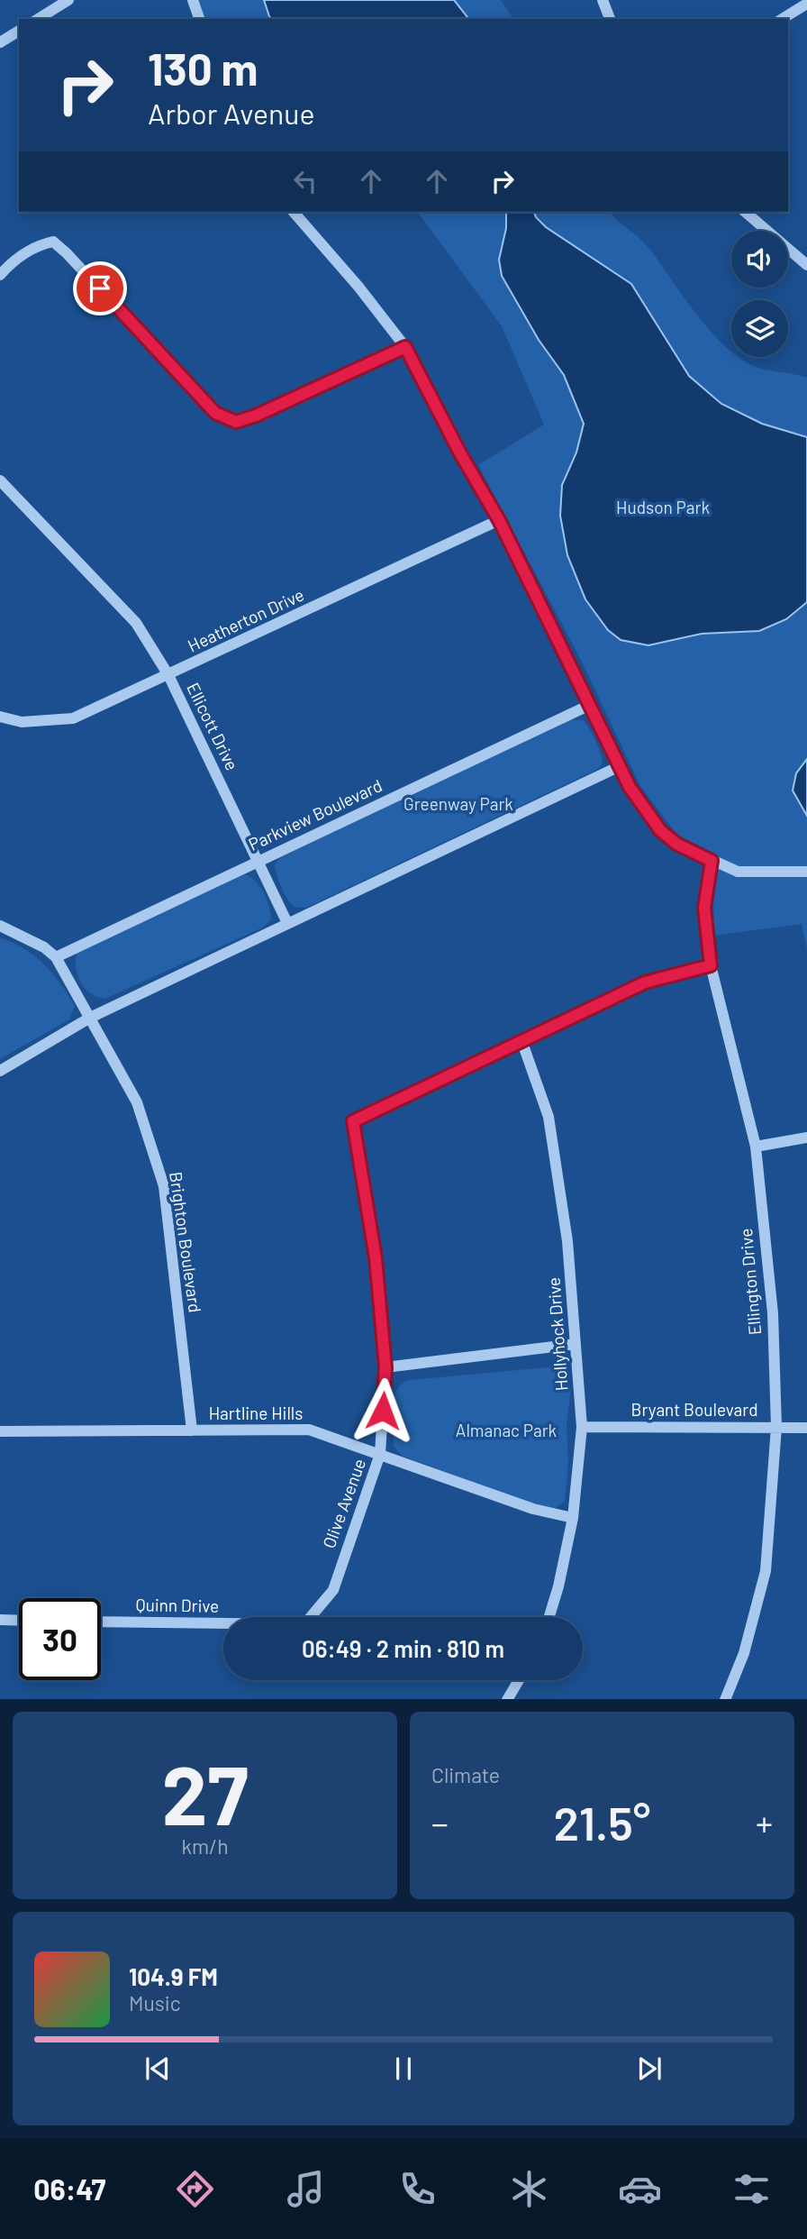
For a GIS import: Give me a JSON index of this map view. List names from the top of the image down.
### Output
{
  "streets": {
    "street": [
      "Heatherton Drive",
      "Ellicott Drive",
      "Parkview Boulevard",
      "Brighton Boulevard",
      "Ellington Drive",
      "Hollyhock Drive",
      "Bryant Boulevard",
      "Hartline Hills",
      "Olive Avenue",
      "Quinn Drive"
    ]
  },
  "crossings": [
    ["Heatherton Drive", "Ellicott Drive"],
    ["Ellicott Drive", "Parkview Boulevard"],
    ["Parkview Boulevard", "Brighton Boulevard"],
    ["Brighton Boulevard", "Hartline Hills"],
    ["Ellington Drive", "Bryant Boulevard"],
    ["Hollyhock Drive", "Bryant Boulevard"],
    ["Hollyhock Drive", "Hartline Hills"],
    ["Hollyhock Drive", "Olive Avenue"],
    ["Hartline Hills", "Olive Avenue"]
  ],
  "parks": ["Hudson Park", "Greenway Park", "Almanac Park"],
  "page": {
    "turn": ["130 m", "Arbor Avenue"],
    "limit": "30",
    "trip": "06:49 · 2 min · 810 m",
    "tile": [
      ["27", "km/h"],
      "Climate"
    ],
    "heat": ["−", "21.5°", "+"],
    "song": ["104.9 FM", "Music"],
    "tabs": "06:47"
  }
}
